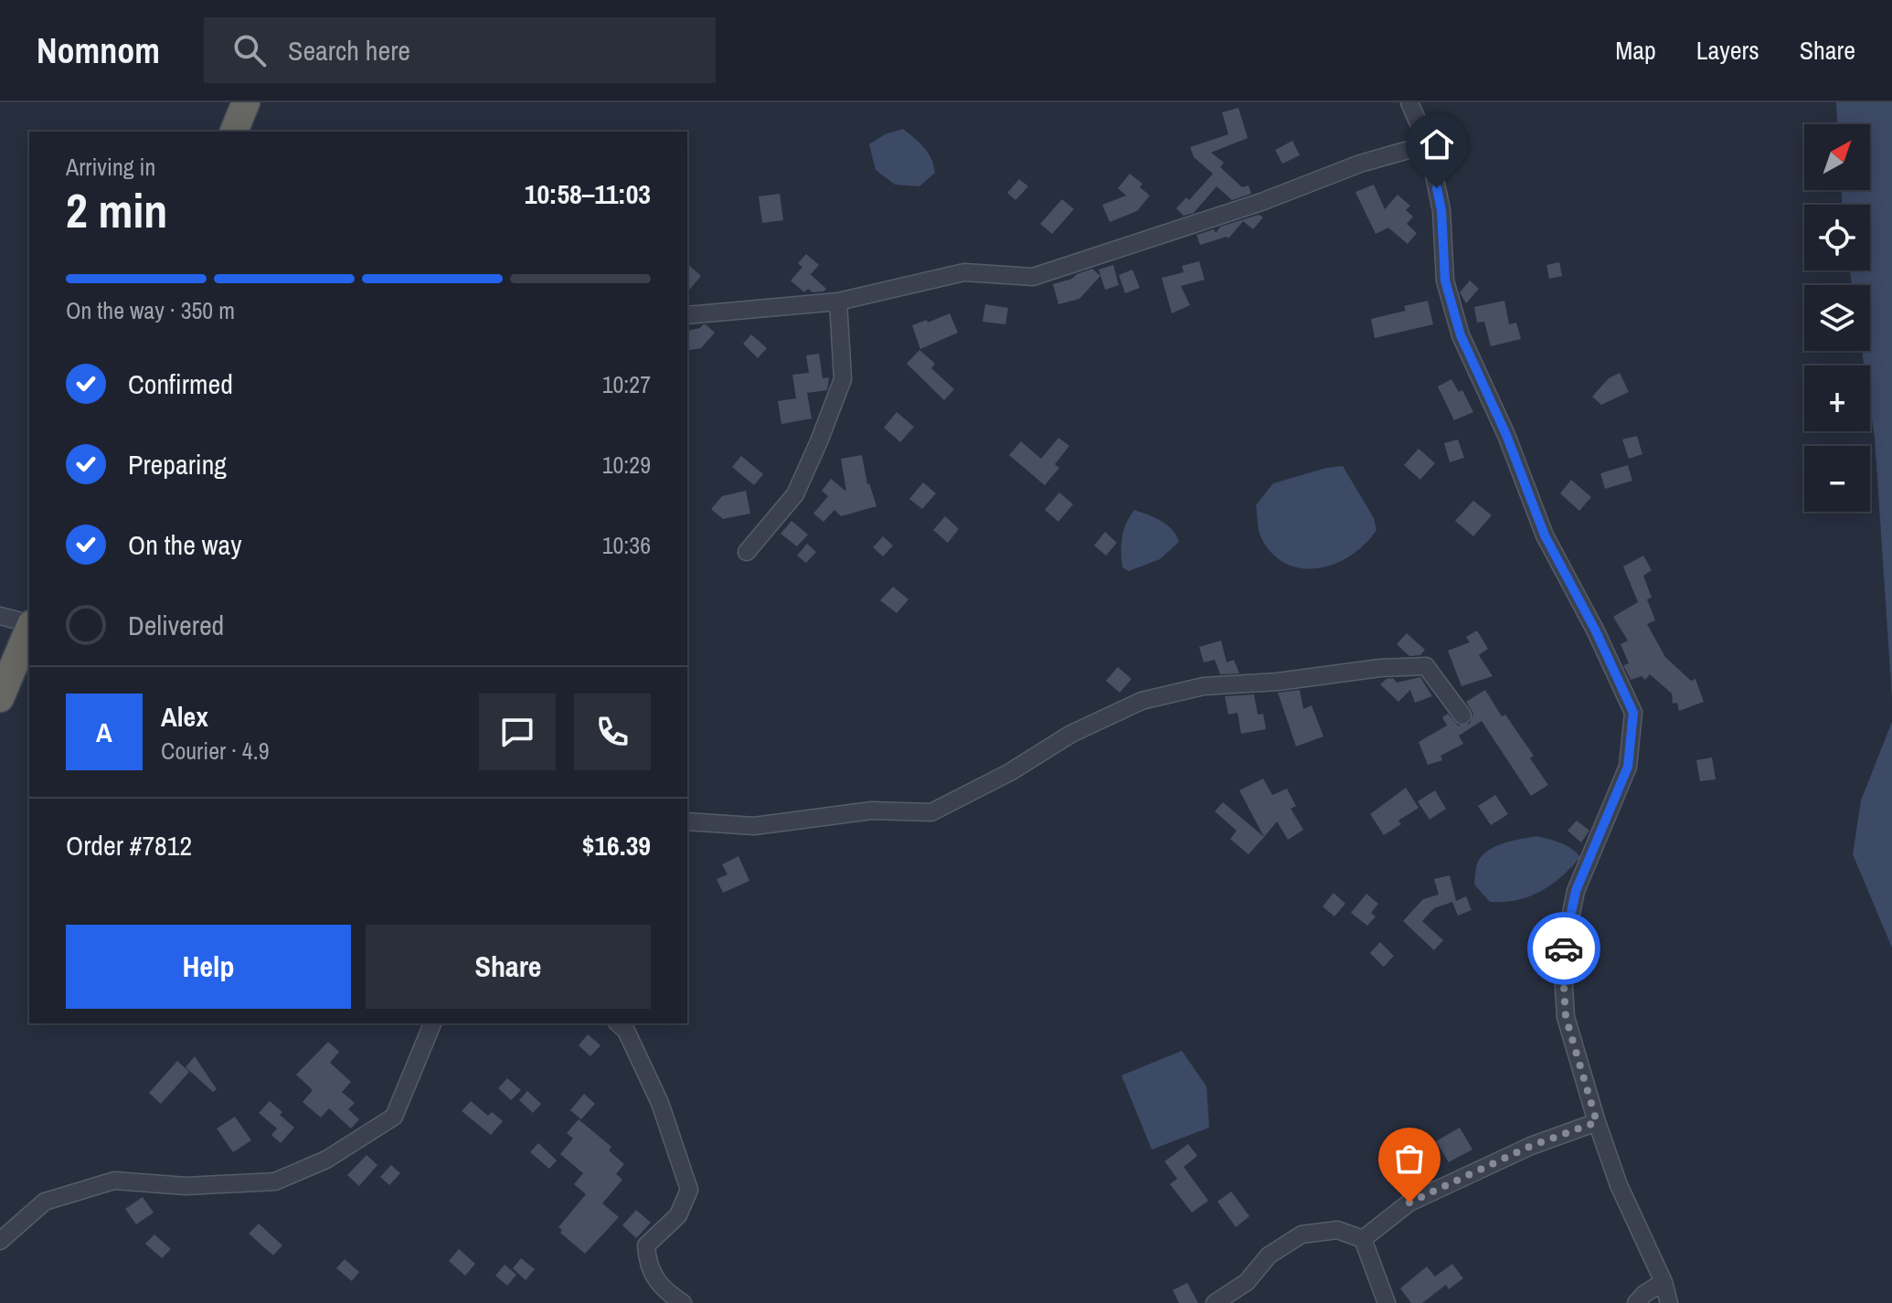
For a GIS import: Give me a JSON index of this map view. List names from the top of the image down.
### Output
{
  "north": "top right",
  "page": {
    "header": "Nomnom",
    "search": "Search here",
    "nav": ["Map", "Layers", "Share"],
    "map_buttons": ["+", "−"],
    "heading": ["2 min", "Arriving in", "10:58–11:03"],
    "panel": [
      "Alex",
      "Courier · 4.9",
      "Order #7812",
      "$16.39"
    ],
    "bar": "On the way · 350 m",
    "list": [
      ["Confirmed", "10:27"],
      ["Preparing", "10:29"],
      ["On the way", "10:36"],
      "Delivered"
    ],
    "round": "A",
    "buttons": ["Help", "Share"]
  }
}
